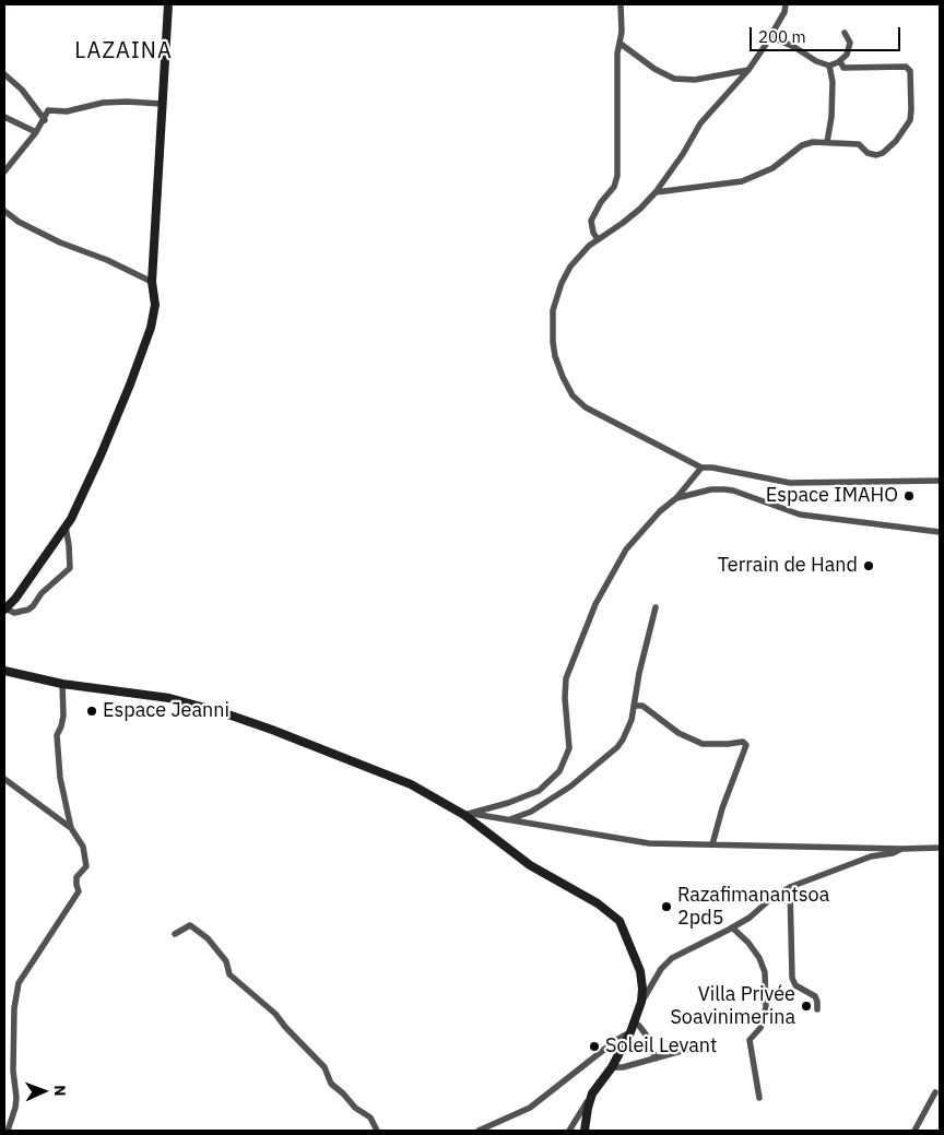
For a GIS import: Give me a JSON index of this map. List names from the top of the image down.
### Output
{
  "districts": ["LAZAINA"],
  "places": [
    "Espace IMAHO",
    "Terrain de Hand",
    "Espace Jeanni",
    "Razafimanantsoa 2pd5",
    "Villa Privée Soavinimerina",
    "Soleil Levant"
  ],
  "scale_bar": "200 m",
  "north": "right"
}
